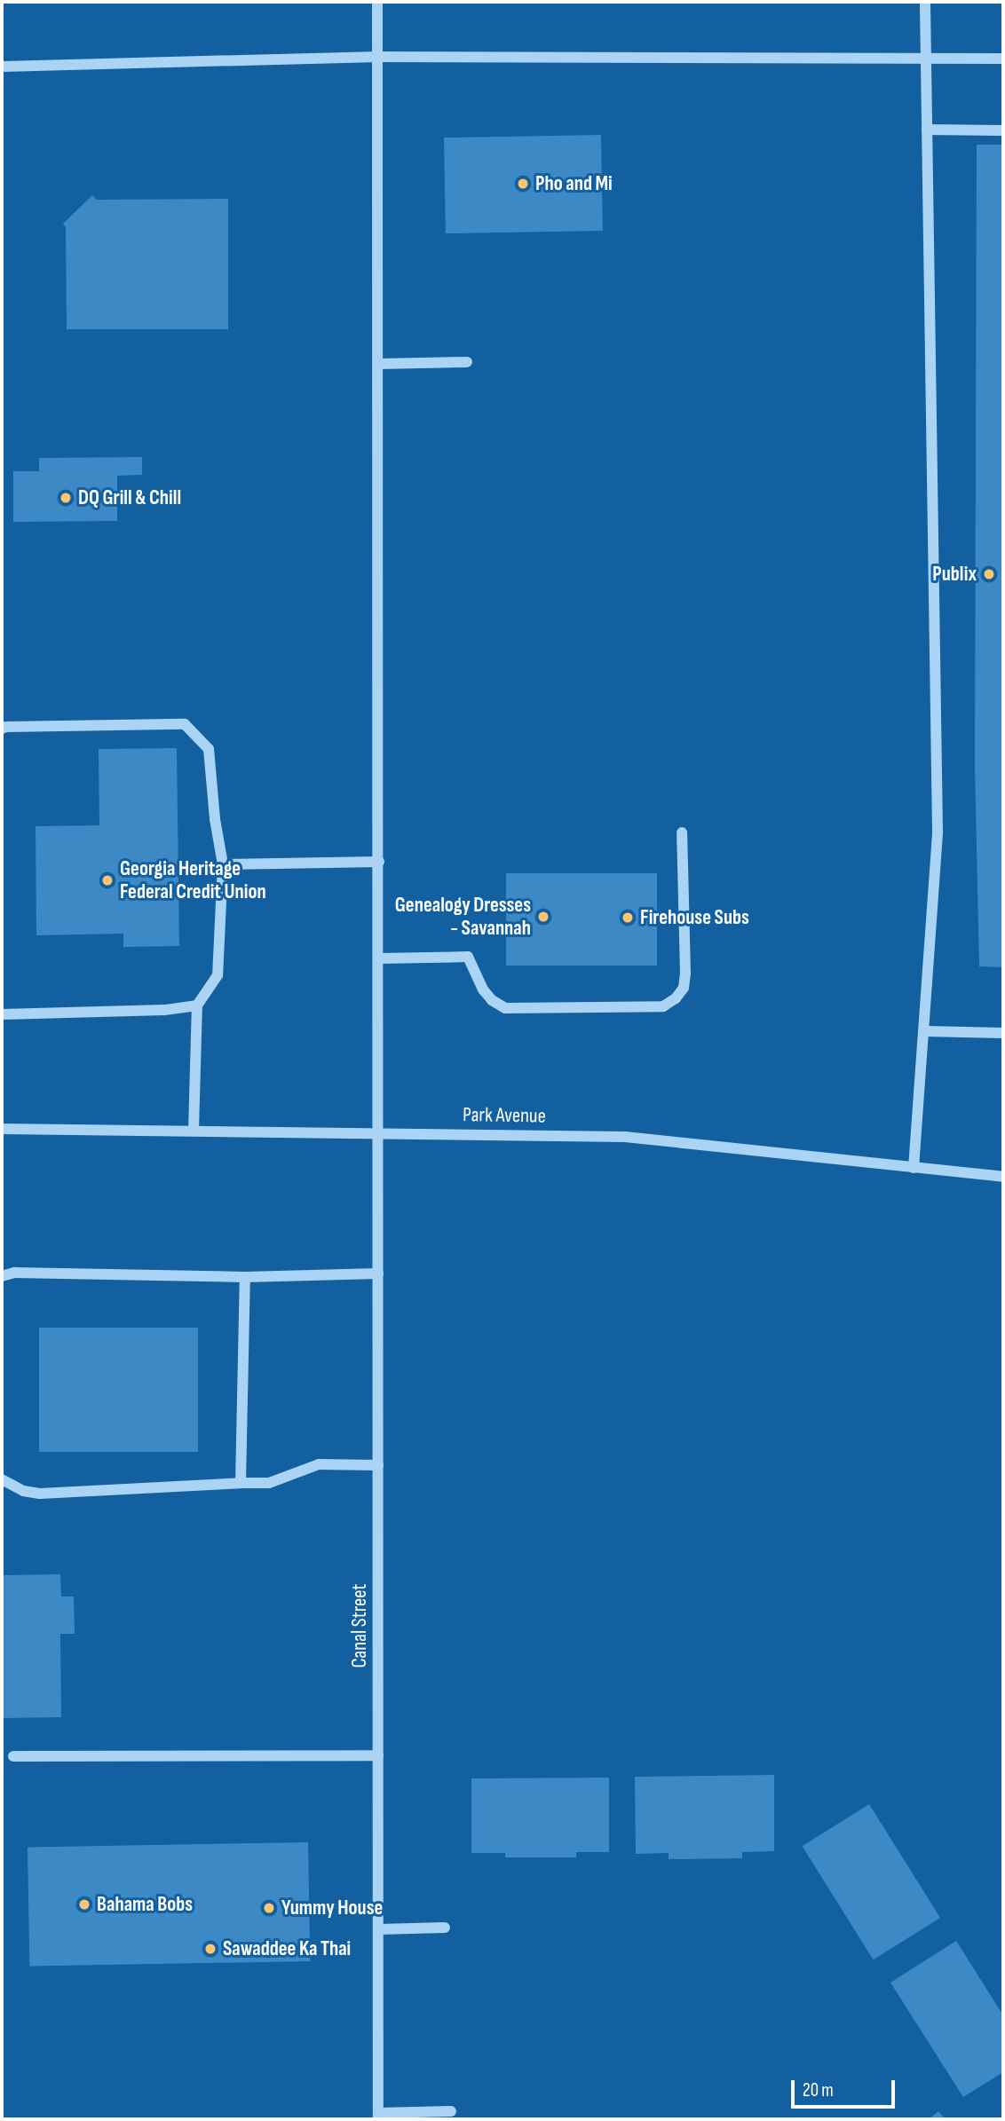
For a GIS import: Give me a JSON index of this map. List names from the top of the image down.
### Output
{
  "streets": {
    "street": ["Park Avenue", "Canal Street"]
  },
  "crossings": [
    ["Park Avenue", "Canal Street"]
  ],
  "places": [
    "Pho and Mi",
    "DQ Grill & Chill",
    "Publix",
    "Georgia Heritage Federal Credit Union",
    "Genealogy Dresses - Savannah",
    "Firehouse Subs",
    "Bahama Bobs",
    "Yummy House",
    "Sawaddee Ka Thai"
  ],
  "scale_bar": "20 m"
}
